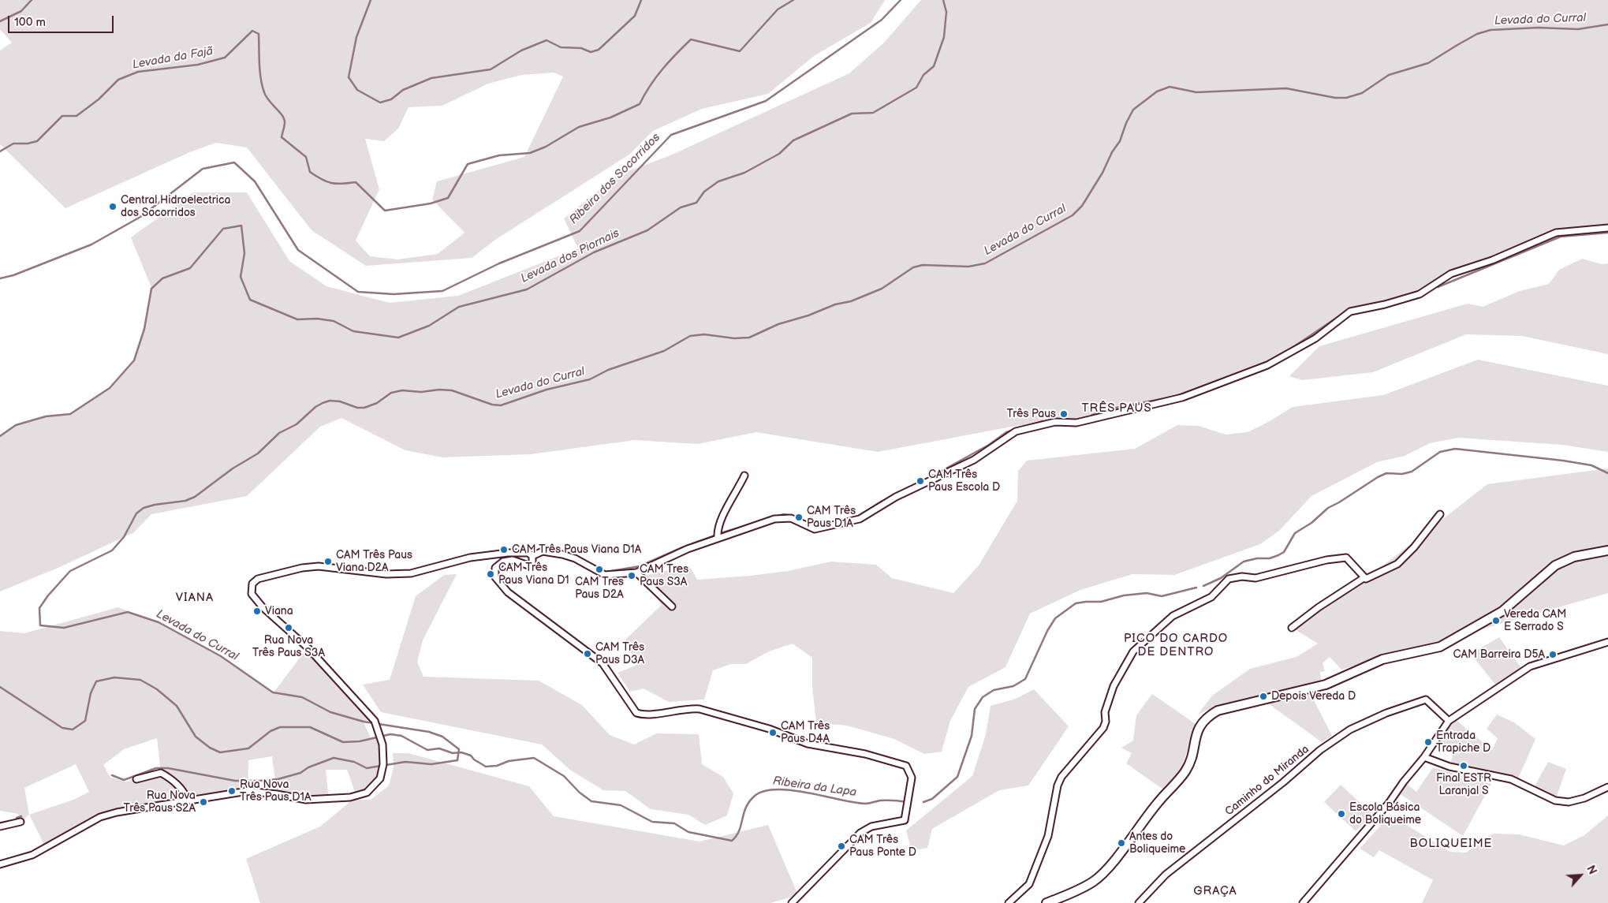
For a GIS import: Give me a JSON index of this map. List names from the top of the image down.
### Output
{
  "streets": {
    "street": ["Caminho do Miranda"]
  },
  "districts": [
    "TRÊS PAUS",
    "VIANA",
    "PICO DO CARDO DE DENTRO",
    "BOLIQUEIME",
    "GRAÇA"
  ],
  "water": [
    "Levada do Curral",
    "Levada da Fajã",
    "Ribeira dos Socorridos",
    "Levada dos Piornais",
    "Ribeira da Lapa"
  ],
  "places": [
    "Central Hidroelectrica dos Socorridos",
    "Três Paus",
    "CAM Três Paus Escola D",
    "CAM Três Paus D1A",
    "CAM Três Paus Viana D1A",
    "CAM Três Paus Viana D2A",
    "CAM Tres Paus D2A",
    "CAM Três Paus Viana D1",
    "CAM Tres Paus S3A",
    "Viana",
    "Vereda CAM E Serrado S",
    "Rua Nova Três Paus S3A",
    "CAM Três Paus D3A",
    "CAM Barreira D5A",
    "Depois Vereda D",
    "CAM Três Paus D4A",
    "Entrada Trapiche D",
    "Final ESTR Laranjal S",
    "Rua Nova Três Paus D1A",
    "Rua Nova Três Paus S2A",
    "Escola Básica do Boliqueime",
    "Antes do Boliqueime",
    "CAM Três Paus Ponte D"
  ],
  "scale_bar": "100 m",
  "north": "top right"
}
